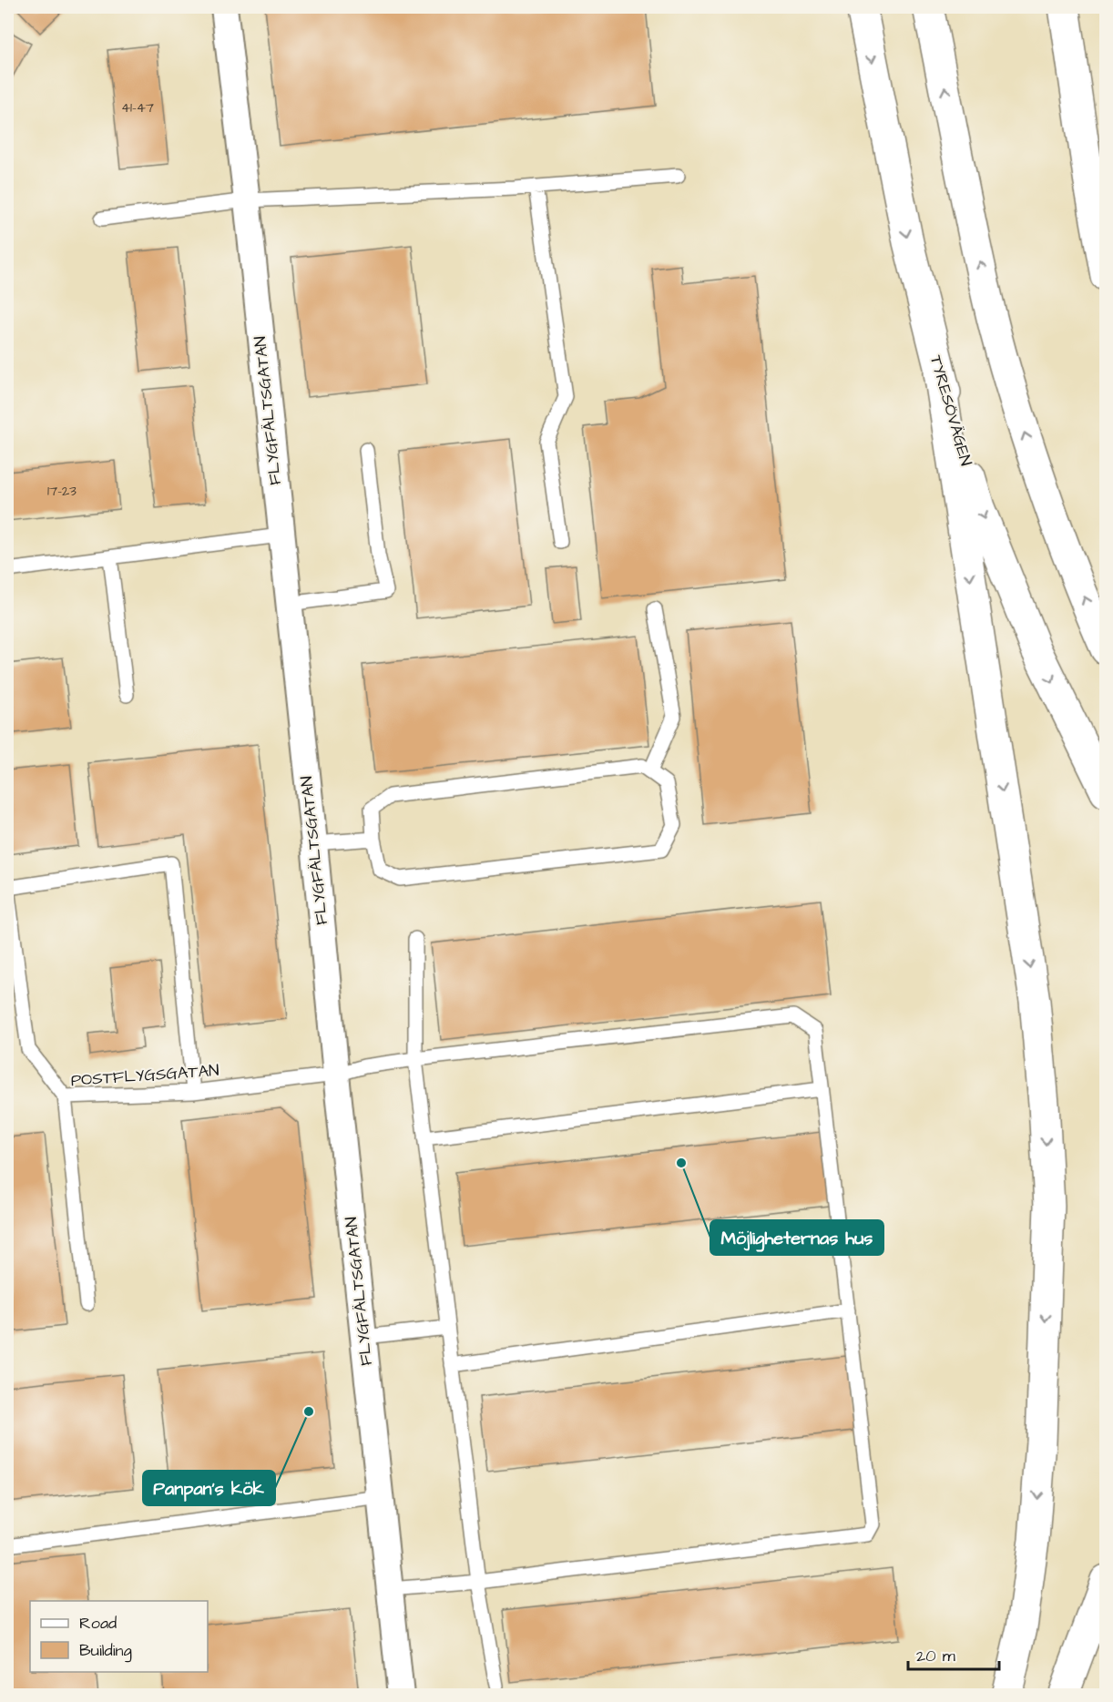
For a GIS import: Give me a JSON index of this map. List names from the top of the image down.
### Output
{
  "streets": {
    "main road": ["TYRESÖVÄGEN"],
    "street": ["FLYGFÄLTSGATAN"],
    "lane": ["POSTFLYGSGATAN"]
  },
  "crossings": [
    ["FLYGFÄLTSGATAN", "POSTFLYGSGATAN"]
  ],
  "places": ["Möjligheternas hus", "Panpan's kök"],
  "house_numbers": ["41-47", "17-23"],
  "legend": ["Road", "Building"],
  "scale_bar": "20 m"
}
